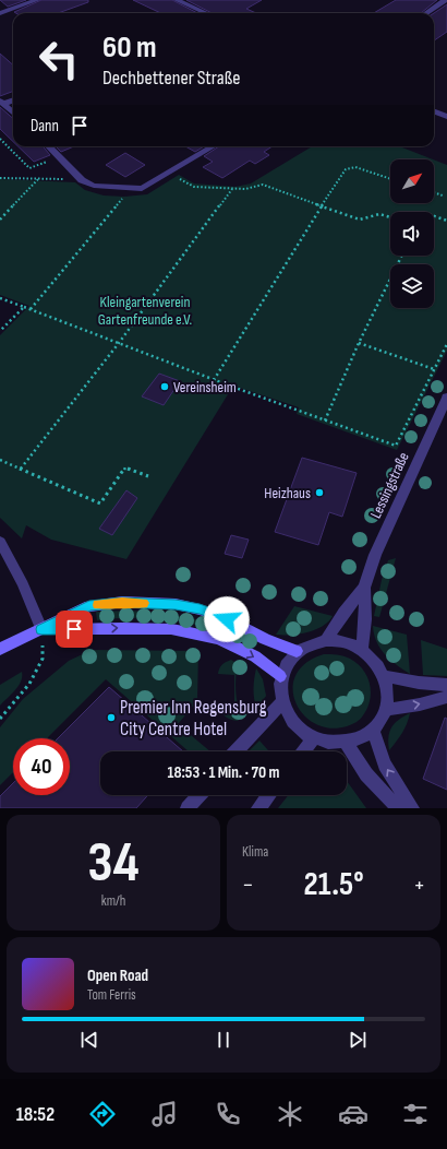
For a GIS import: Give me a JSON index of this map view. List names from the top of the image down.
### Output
{
  "streets": {
    "street": ["Lessingstraße"]
  },
  "parks": ["Kleingartenverein Gartenfreunde e.V."],
  "places": ["Vereinsheim", "Heizhaus", "Premier Inn Regensburg City Centre Hotel"],
  "north": "top right",
  "page": {
    "turn": ["60 m", "Dechbettener Straße"],
    "then": "Dann",
    "limit": "40",
    "trip": "18:53 · 1 Min. · 70 m",
    "tile": [
      ["34", "km/h"],
      "Klima"
    ],
    "heat": ["−", "21.5°", "+"],
    "song": ["Open Road", "Tom Ferris"],
    "tabs": "18:52"
  }
}
